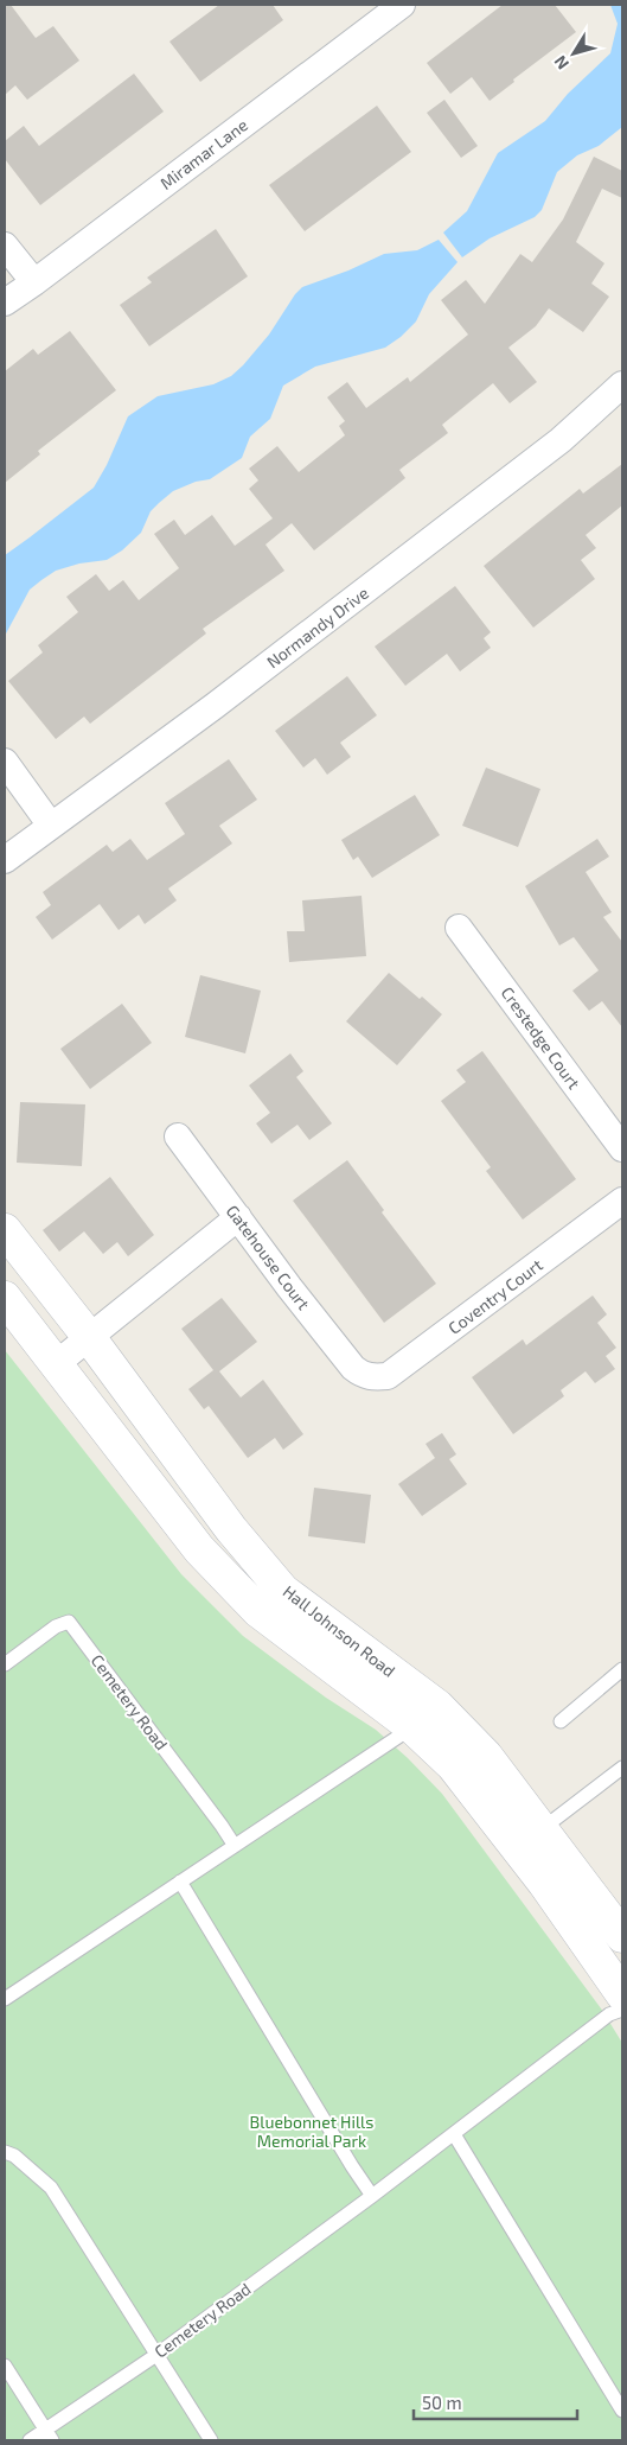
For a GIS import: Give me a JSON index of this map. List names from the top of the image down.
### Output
{
  "streets": {
    "main road": ["Hall Johnson Road"],
    "street": [
      "Miramar Lane",
      "Normandy Drive",
      "Crestedge Court",
      "Gatehouse Court",
      "Coventry Court"
    ],
    "lane": ["Cemetery Road"]
  },
  "crossings": [
    ["Gatehouse Court", "Coventry Court"]
  ],
  "parks": ["Bluebonnet Hills Memorial Park"],
  "scale_bar": "50 m",
  "north": "bottom left"
}
